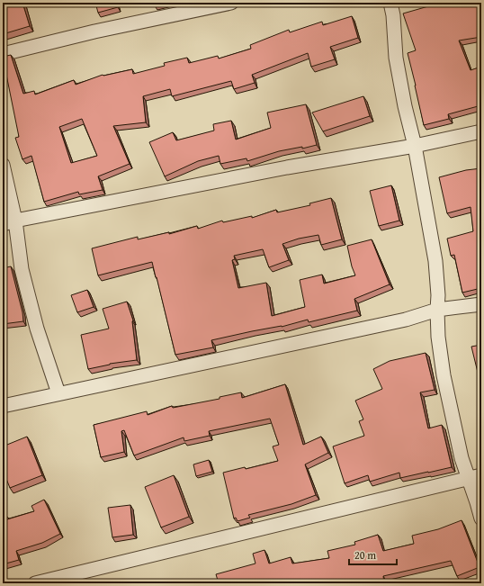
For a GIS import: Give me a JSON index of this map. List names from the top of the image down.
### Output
{
  "scale_bar": "20 m"
}
